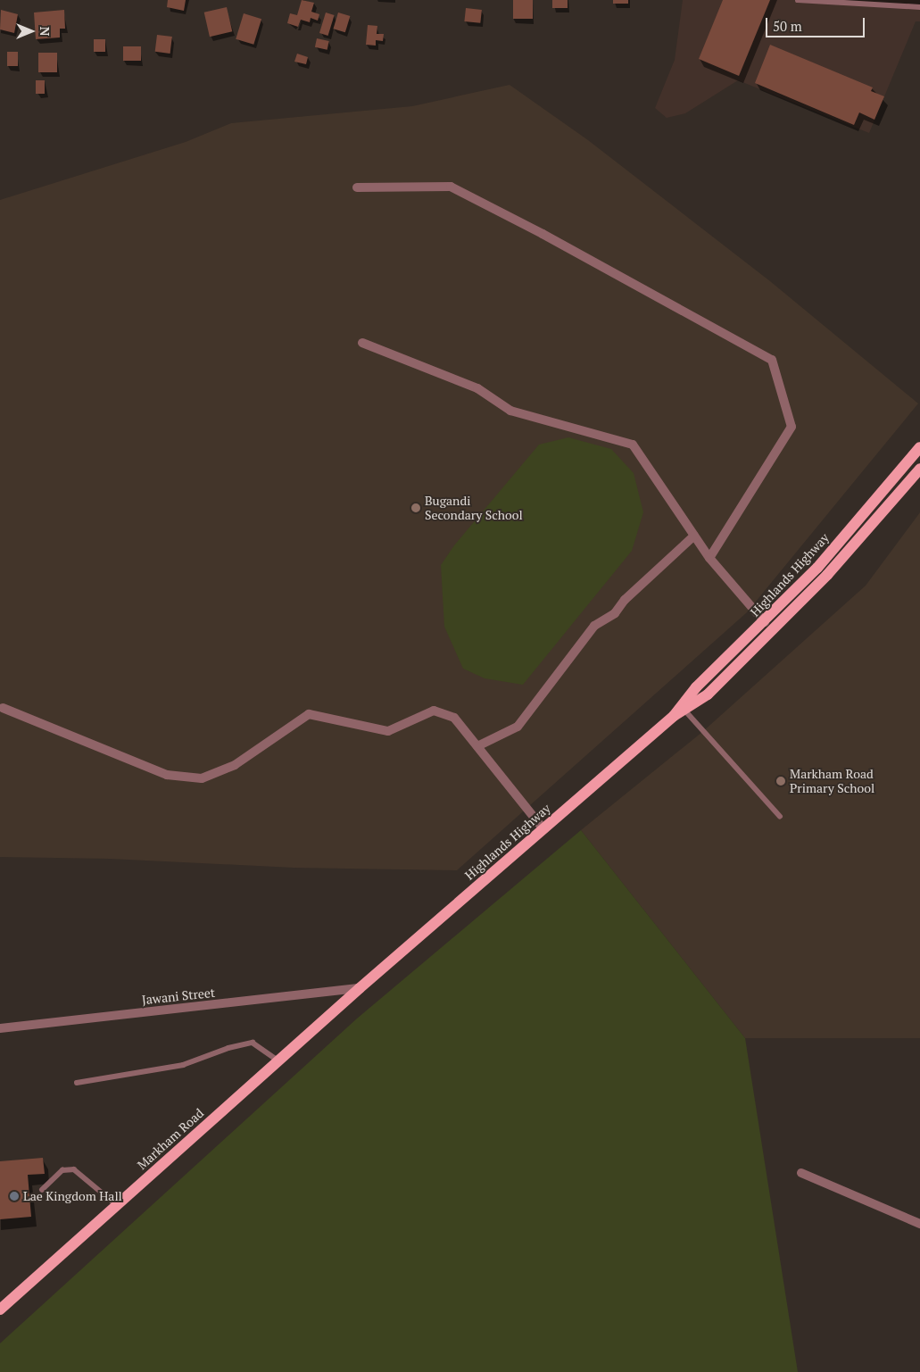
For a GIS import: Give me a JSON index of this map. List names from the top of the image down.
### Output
{
  "streets": {
    "main road": ["Highlands Highway", "Markham Road"],
    "street": ["Jawani Street"]
  },
  "crossings": [
    ["Highlands Highway", "Jawani Street"],
    ["Highlands Highway", "Markham Road"],
    ["Jawani Street", "Markham Road"]
  ],
  "places": ["Bugandi Secondary School", "Markham Road Primary School", "Lae Kingdom Hall"],
  "scale_bar": "50 m",
  "north": "right"
}
